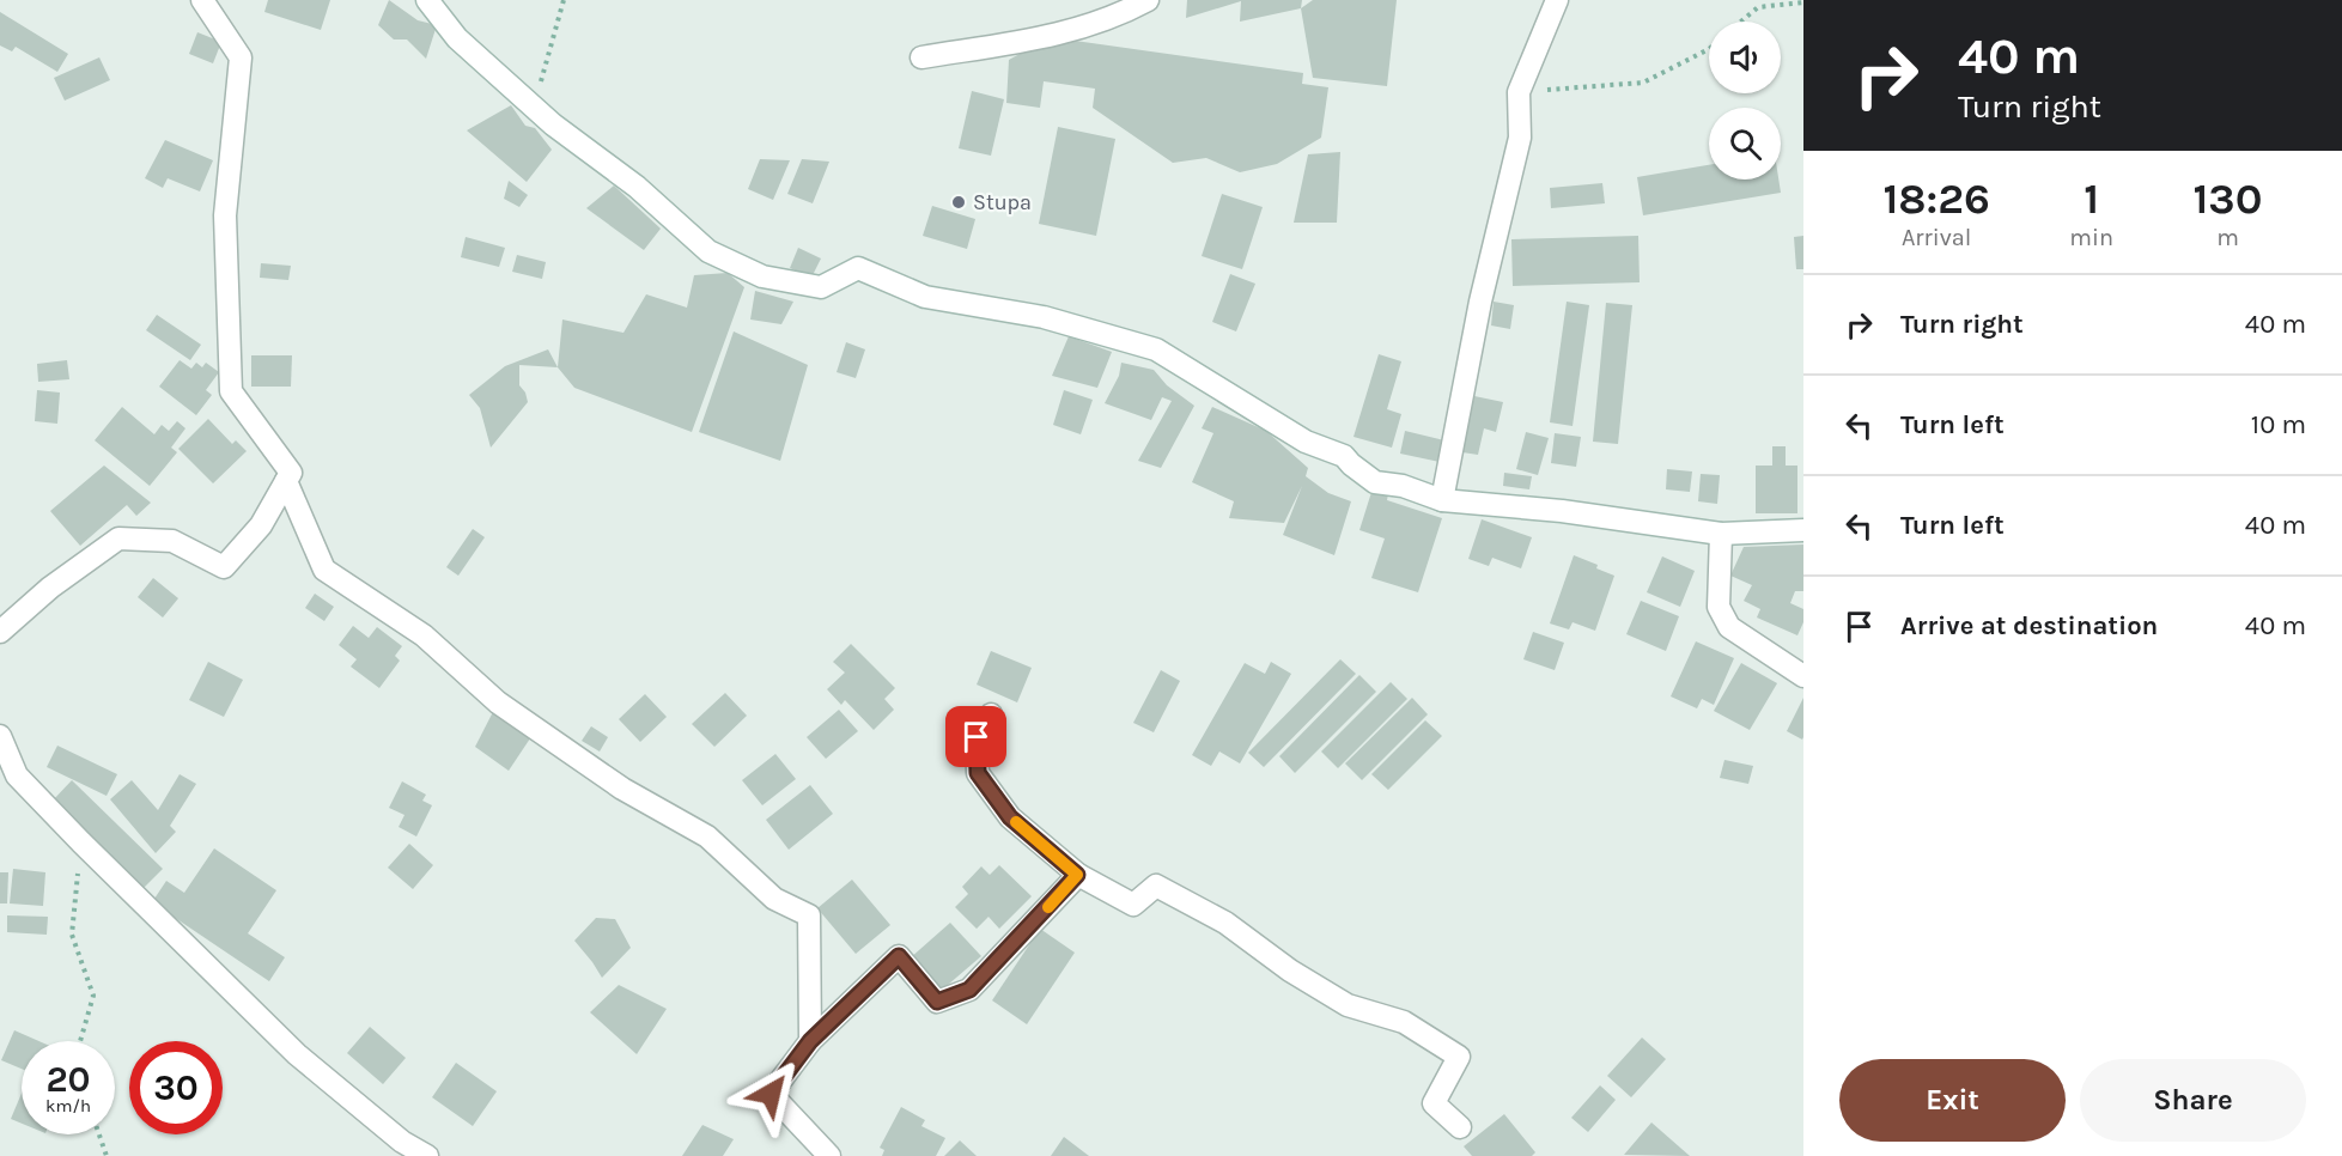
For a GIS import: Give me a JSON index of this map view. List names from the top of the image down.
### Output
{
  "places": ["Stupa"],
  "page": {
    "turn": ["40 m", "Turn right"],
    "eta": [
      "18:26",
      "Arrival",
      "1",
      "min",
      "130",
      "m"
    ],
    "list": [
      {
        "name": "Turn right",
        "value": "40 m"
      },
      {
        "name": "Turn left",
        "value": "10 m"
      },
      {
        "name": "Turn left",
        "value": "40 m"
      },
      {
        "name": "Arrive at destination",
        "value": "40 m"
      }
    ],
    "speed": "20 km/h",
    "limit": "30",
    "buttons": ["Exit", "Share"]
  }
}
